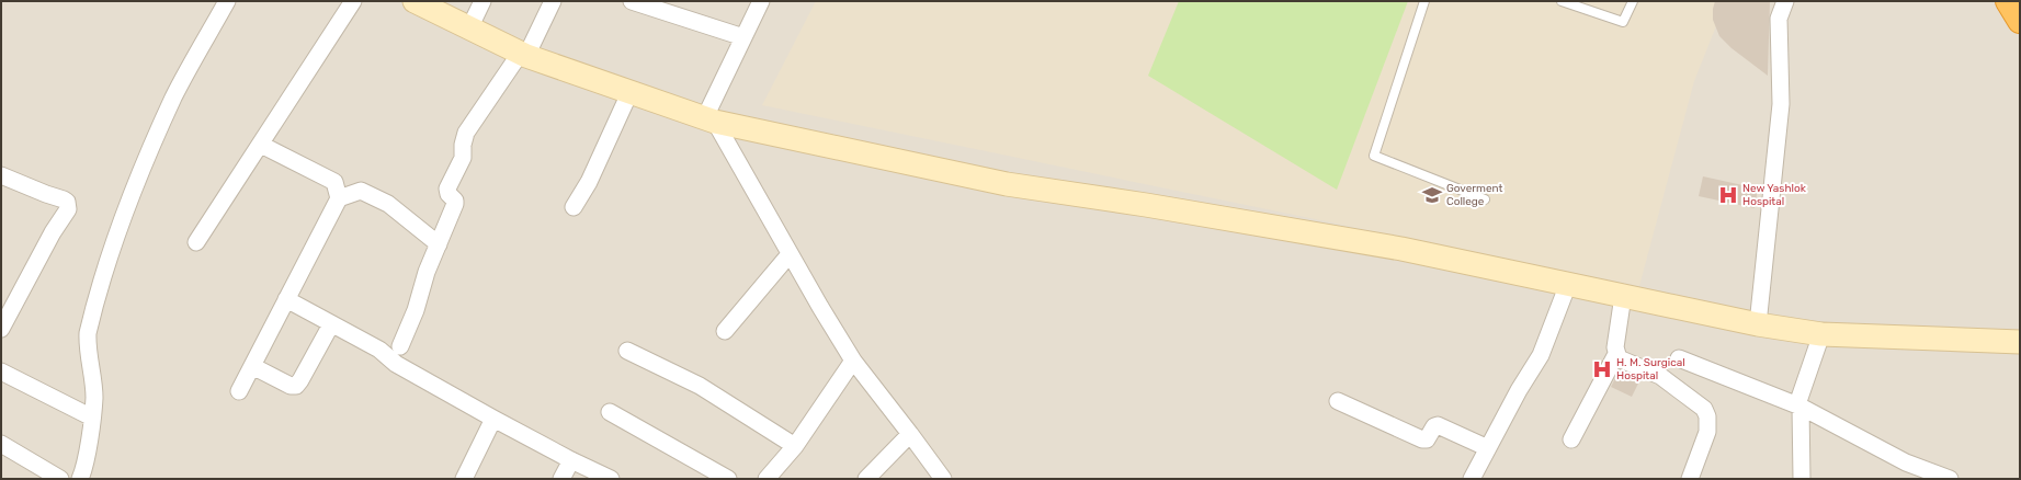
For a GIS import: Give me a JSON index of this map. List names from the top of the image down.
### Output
{
  "places": {
    "school or university": ["Goverment College"],
    "hospital": ["New Yashlok Hospital", "H. M. Surgical Hospital"]
  }
}
